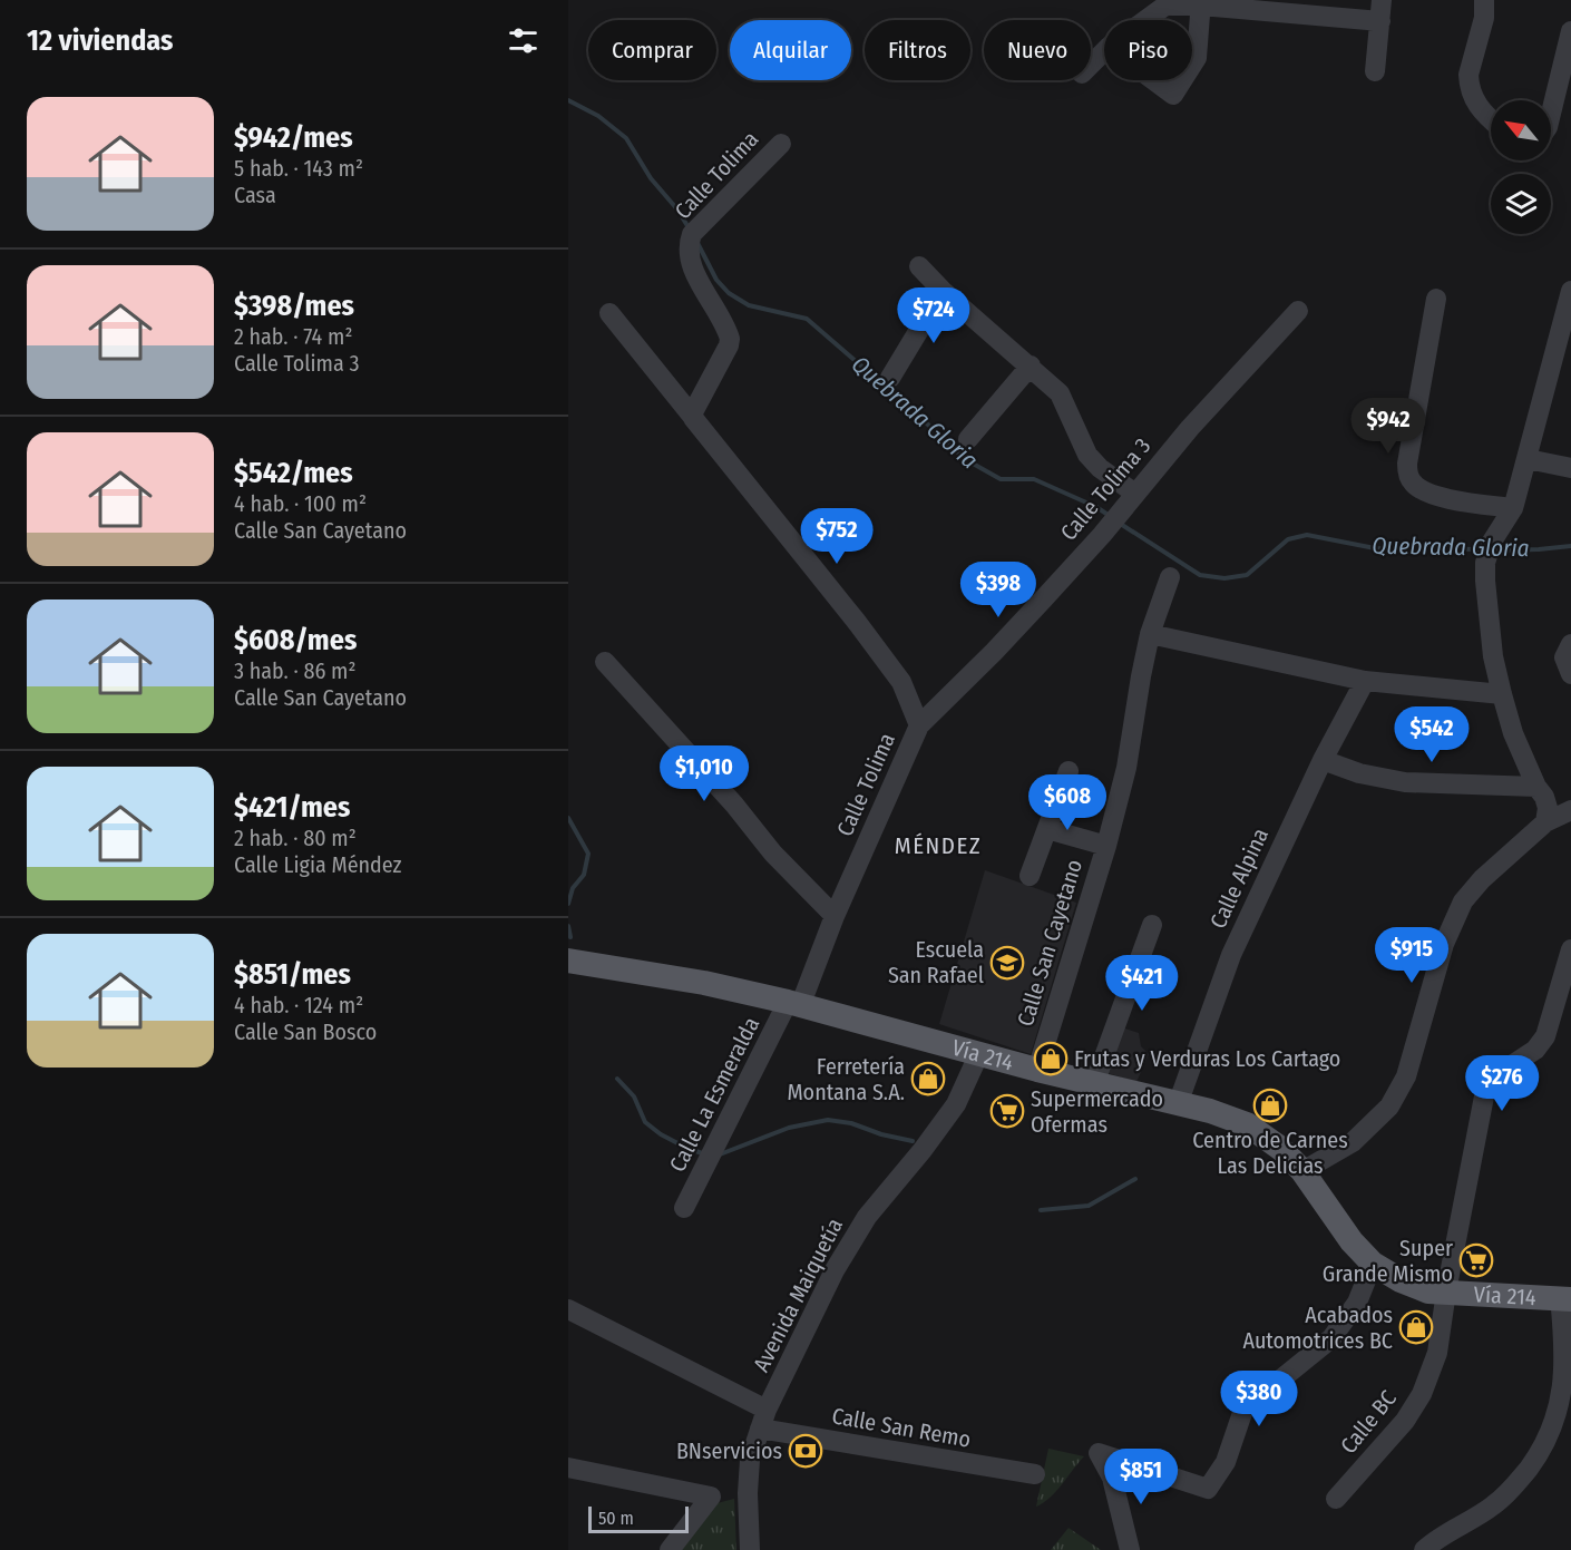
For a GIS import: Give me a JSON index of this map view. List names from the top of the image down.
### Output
{
  "streets": {
    "main road": ["Vía 214"],
    "street": [
      "Calle Tolima",
      "Calle Tolima 3",
      "Calle Alpina",
      "Calle San Cayetano",
      "Calle La Esmeralda",
      "Avenida Maiquetía",
      "Calle BC",
      "Calle San Remo"
    ]
  },
  "crossings": [
    ["Calle Tolima", "Calle Tolima 3"],
    ["Calle Tolima", "Vía 214"],
    ["Calle Tolima", "Calle La Esmeralda"],
    ["Calle Alpina", "Vía 214"],
    ["Calle San Cayetano", "Vía 214"],
    ["Vía 214", "Calle La Esmeralda"],
    ["Vía 214", "Avenida Maiquetía"],
    ["Vía 214", "Calle BC"],
    ["Avenida Maiquetía", "Calle San Remo"]
  ],
  "districts": ["MÉNDEZ"],
  "water": ["Quebrada Gloria"],
  "places": {
    "school or university": ["Escuela San Rafael"],
    "shop": [
      "Frutas y Verduras Los Cartago",
      "Ferretería Montana S.A.",
      "Centro de Carnes Las Delicias",
      "Acabados Automotrices BC"
    ],
    "supermarket": ["Supermercado Ofermas", "Super Grande Mismo"],
    "bank": ["BNservicios"]
  },
  "scale_bar": "50 m",
  "north": "top left",
  "page": {
    "heading": "12 viviendas",
    "chip": [
      "Comprar",
      "Alquilar",
      "Filtros",
      "Nuevo",
      "Piso"
    ],
    "list": [
      {
        "name": "$942/mes",
        "note": "5 hab. · 143 m² · Casa"
      },
      {
        "name": "$398/mes",
        "note": "2 hab. · 74 m² · Calle Tolima 3"
      },
      {
        "name": "$542/mes",
        "note": "4 hab. · 100 m² · Calle San Cayetano"
      },
      {
        "name": "$608/mes",
        "note": "3 hab. · 86 m² · Calle San Cayetano"
      },
      {
        "name": "$421/mes",
        "note": "2 hab. · 80 m² · Calle Ligia Méndez"
      },
      {
        "name": "$851/mes",
        "note": "4 hab. · 124 m² · Calle San Bosco"
      }
    ],
    "price": [
      "$724",
      "$942",
      "$752",
      "$398",
      "$542",
      "$1,010",
      "$608",
      "$915",
      "$421",
      "$276",
      "$380",
      "$851"
    ],
    "scale": "50 m"
  }
}
